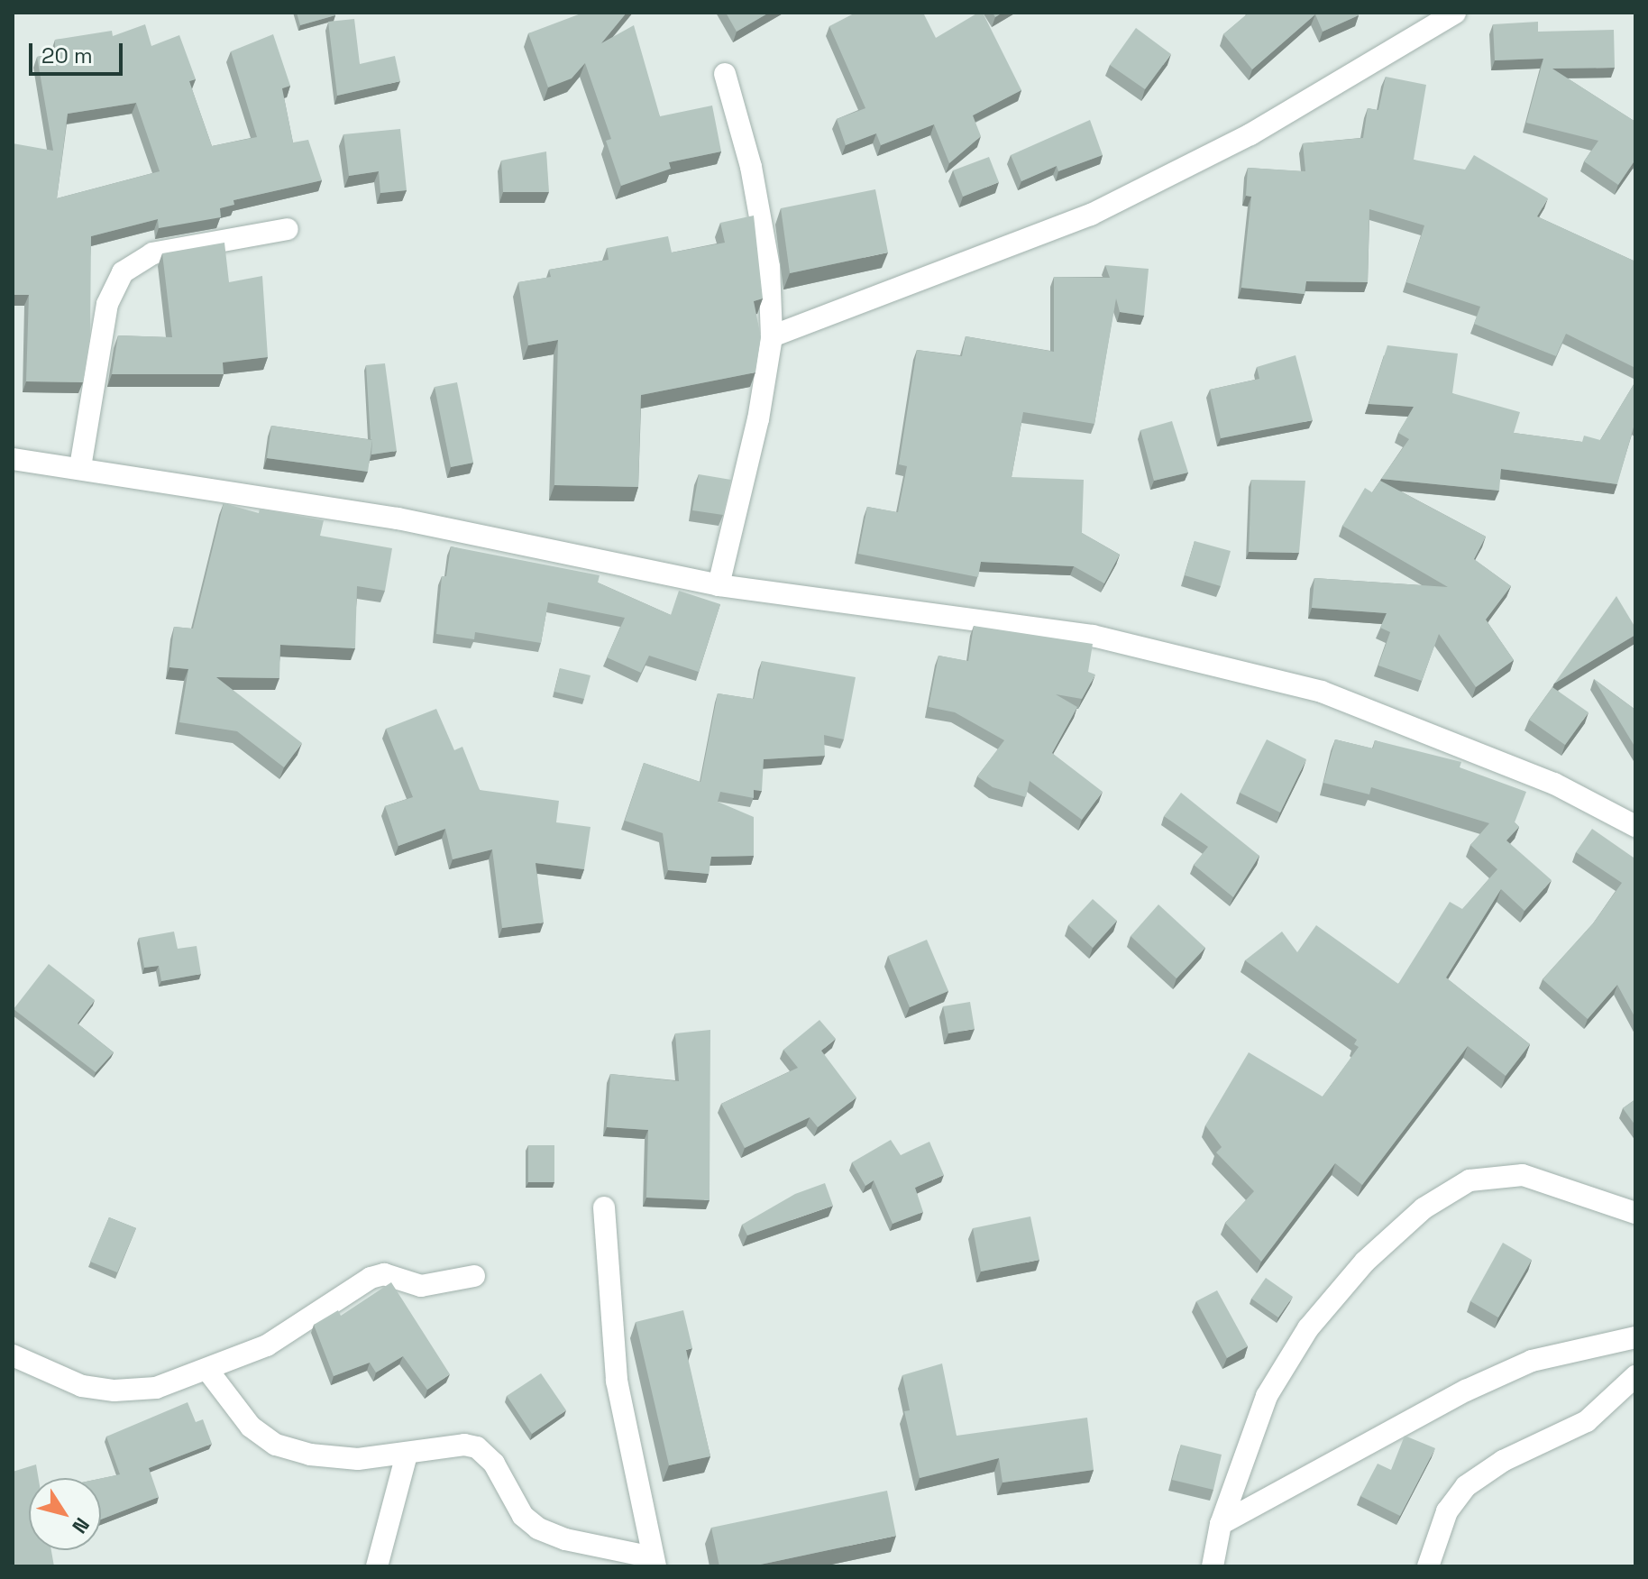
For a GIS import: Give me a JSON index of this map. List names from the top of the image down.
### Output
{
  "scale_bar": "20 m",
  "north": "bottom right"
}
